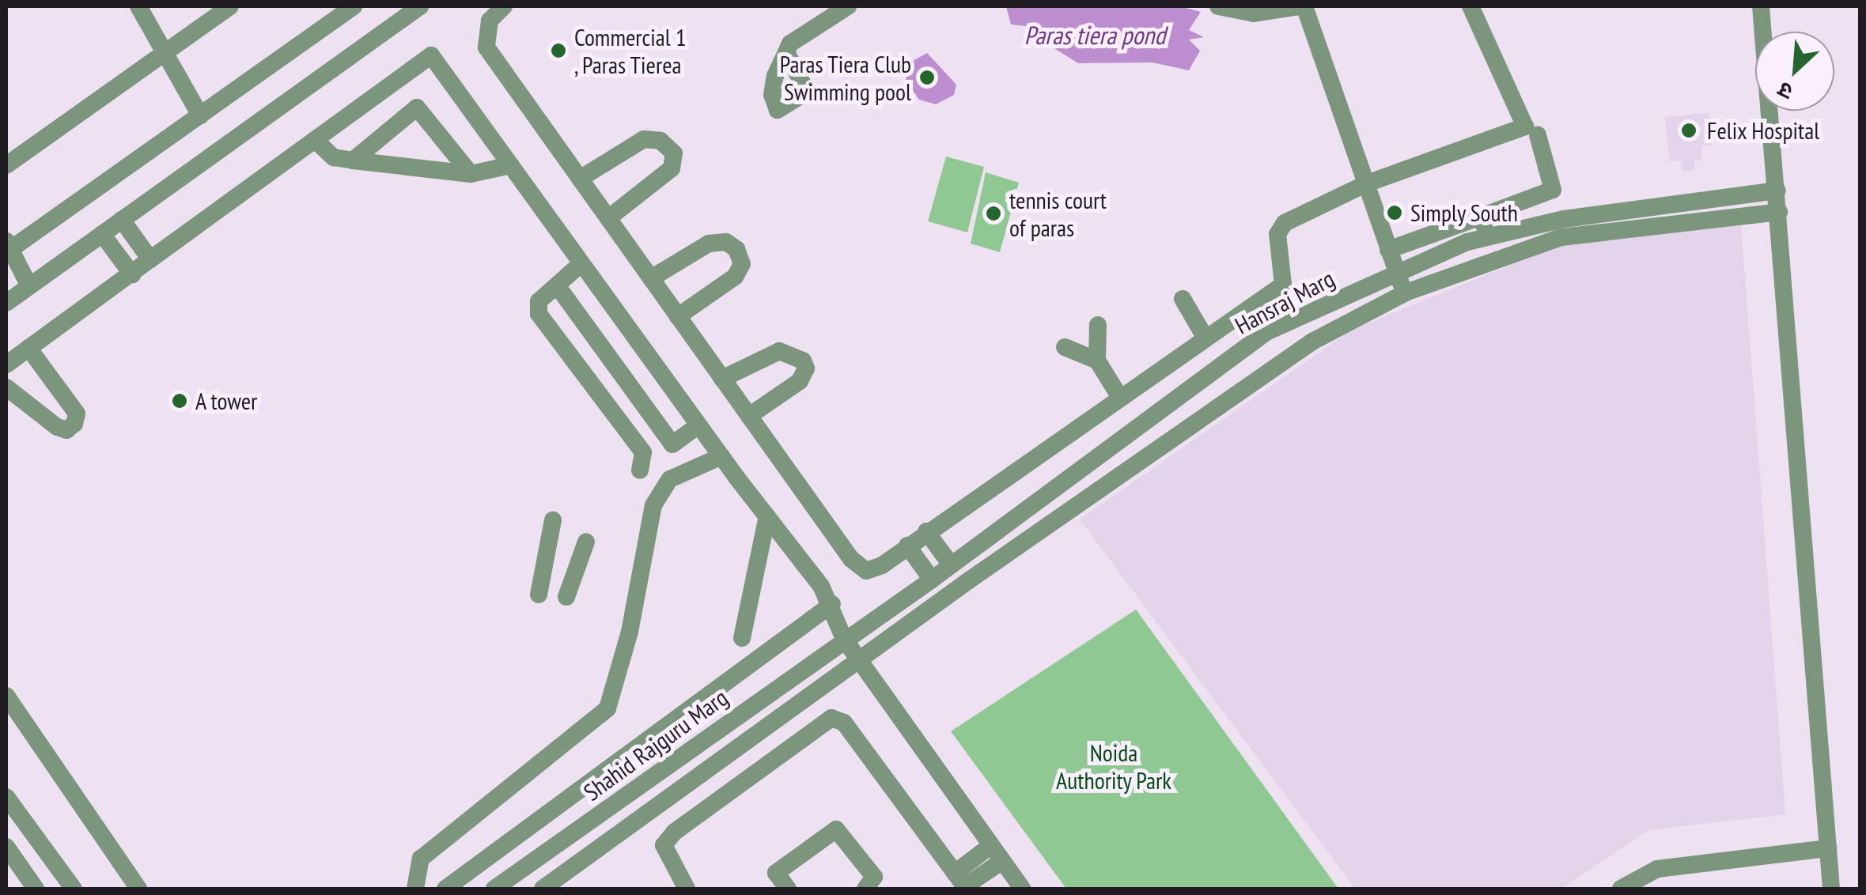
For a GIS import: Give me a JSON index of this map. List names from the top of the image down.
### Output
{
  "streets": {
    "street": ["Hansraj Marg", "Shahid Rajguru Marg"]
  },
  "crossings": [
    ["Hansraj Marg", "Shahid Rajguru Marg"]
  ],
  "water": ["Paras tiera pond"],
  "parks": ["Noida Authority Park"],
  "places": [
    "Commercial 1 , Paras Tierea",
    "Paras Tiera Club Swimming pool",
    "Felix Hospital",
    "Simply South",
    "tennis court of paras",
    "A tower"
  ],
  "north": "bottom left"
}
